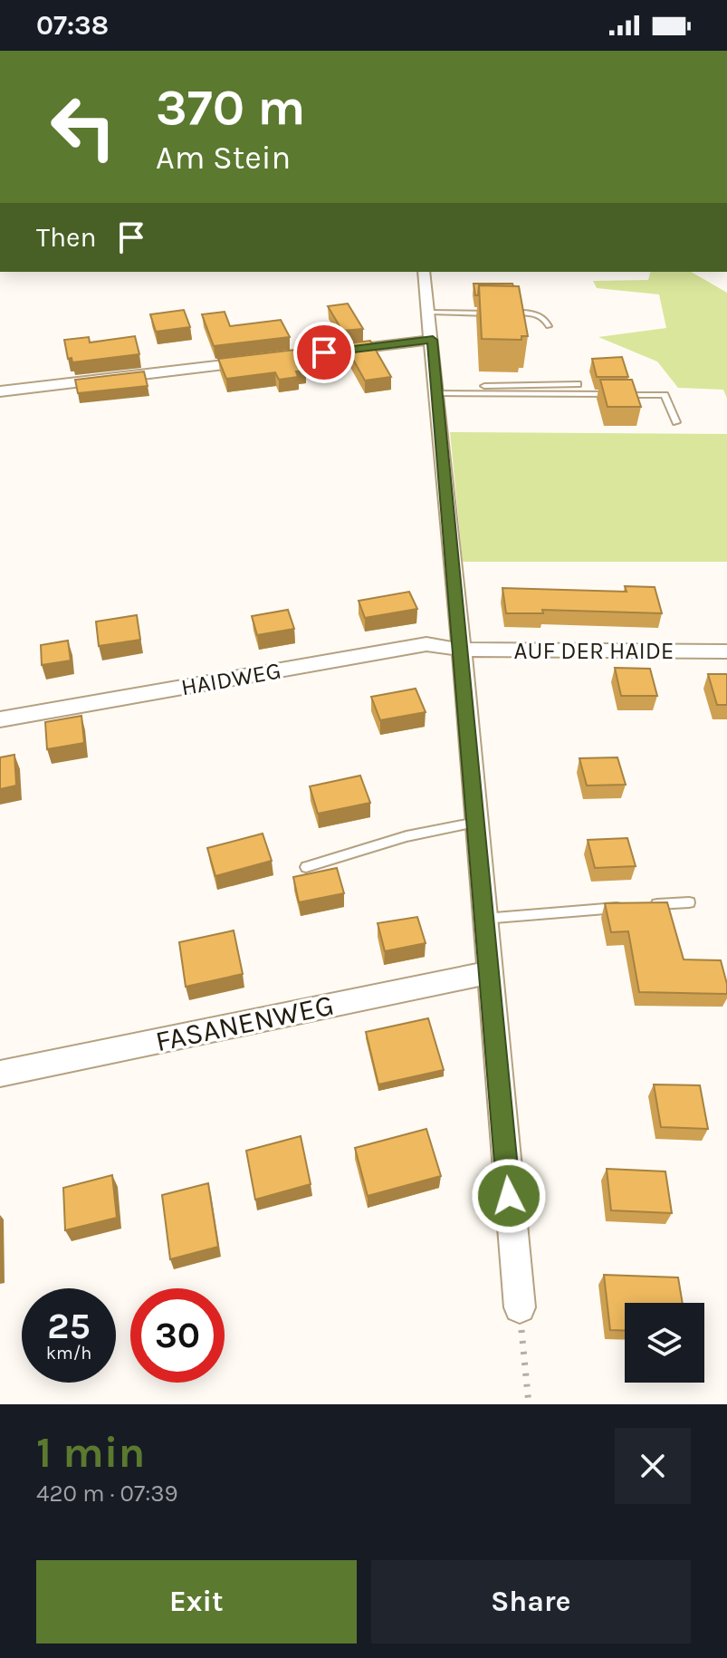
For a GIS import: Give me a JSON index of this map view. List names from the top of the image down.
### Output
{
  "streets": {
    "street": ["AUF DER HAIDE", "HAIDWEG", "FASANENWEG"]
  },
  "crossings": [
    ["AUF DER HAIDE", "HAIDWEG"]
  ],
  "page": {
    "status": "07:38",
    "turn": ["370 m", "Am Stein"],
    "then": "Then",
    "speed": "25 km/h",
    "limit": "30",
    "heading": ["1 min", "420 m · 07:39"],
    "buttons": ["Exit", "Share"]
  }
}
